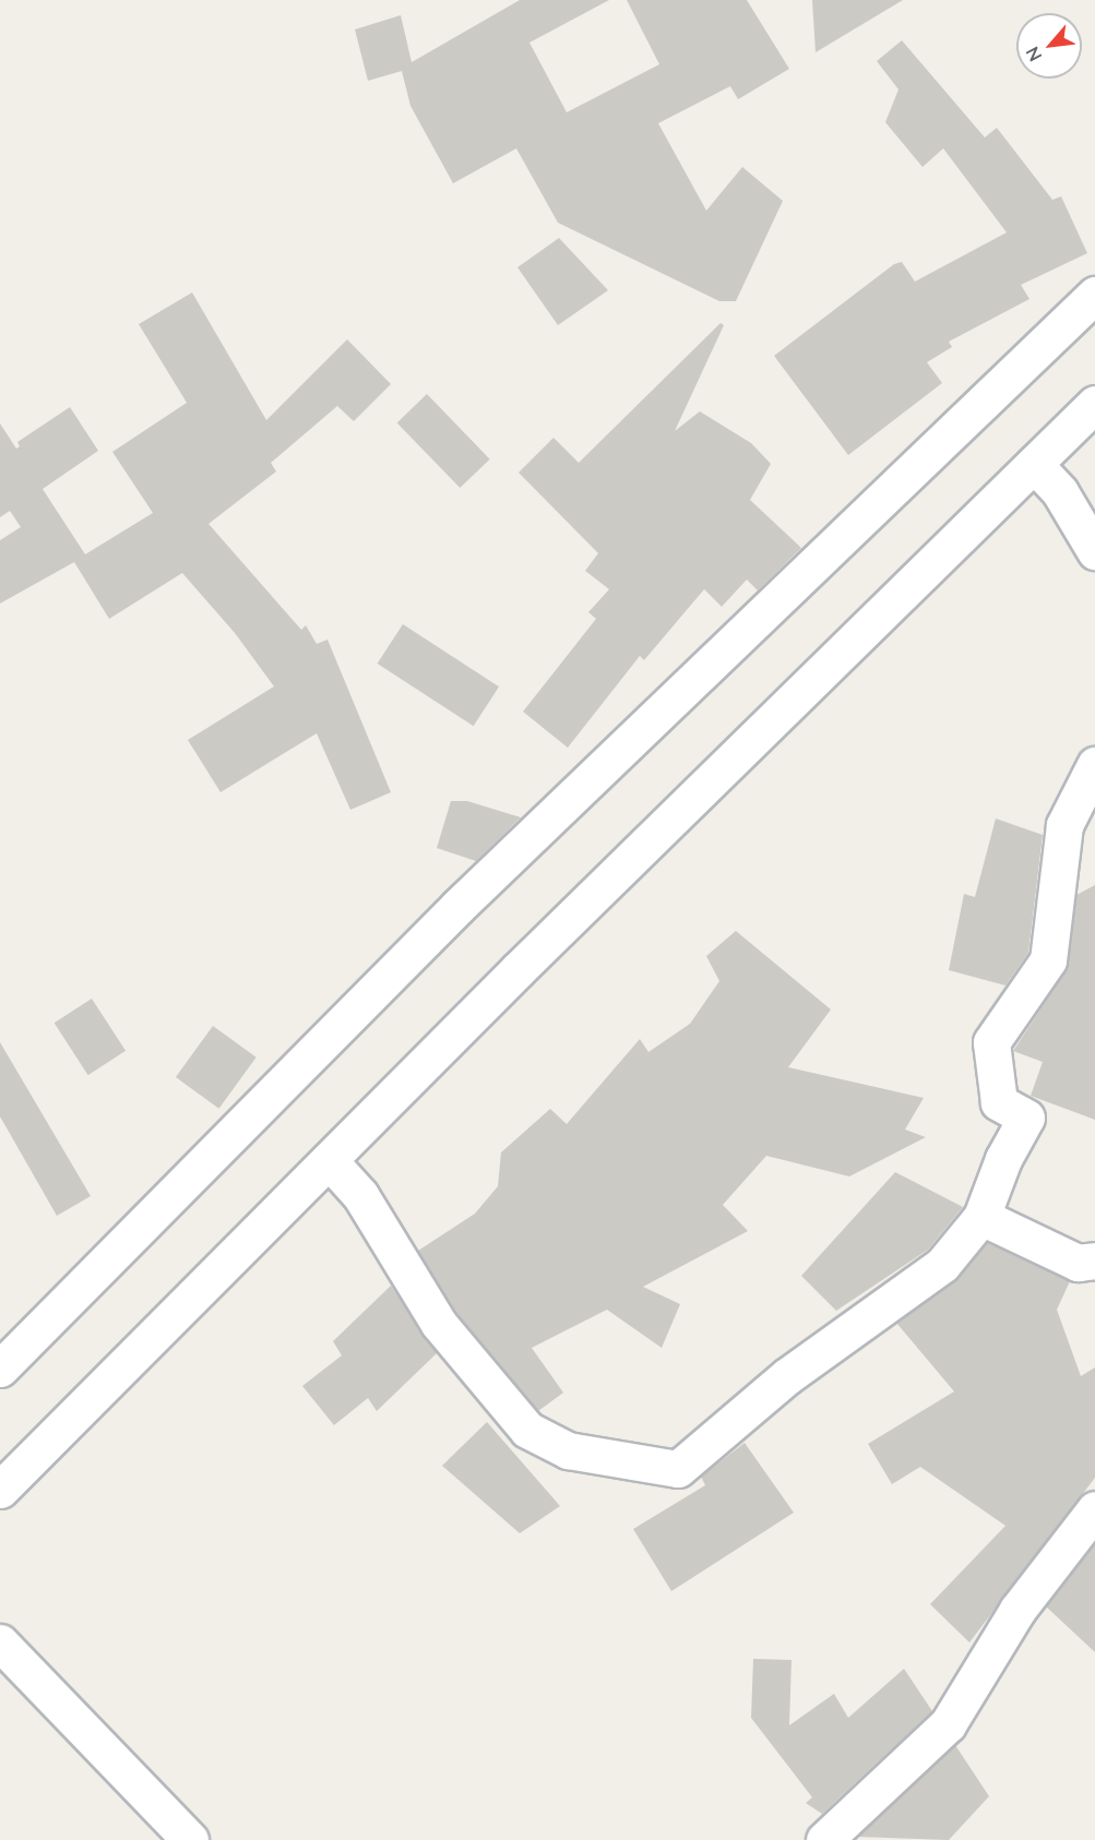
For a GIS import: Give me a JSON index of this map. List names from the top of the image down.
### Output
{
  "north": "bottom left"
}
